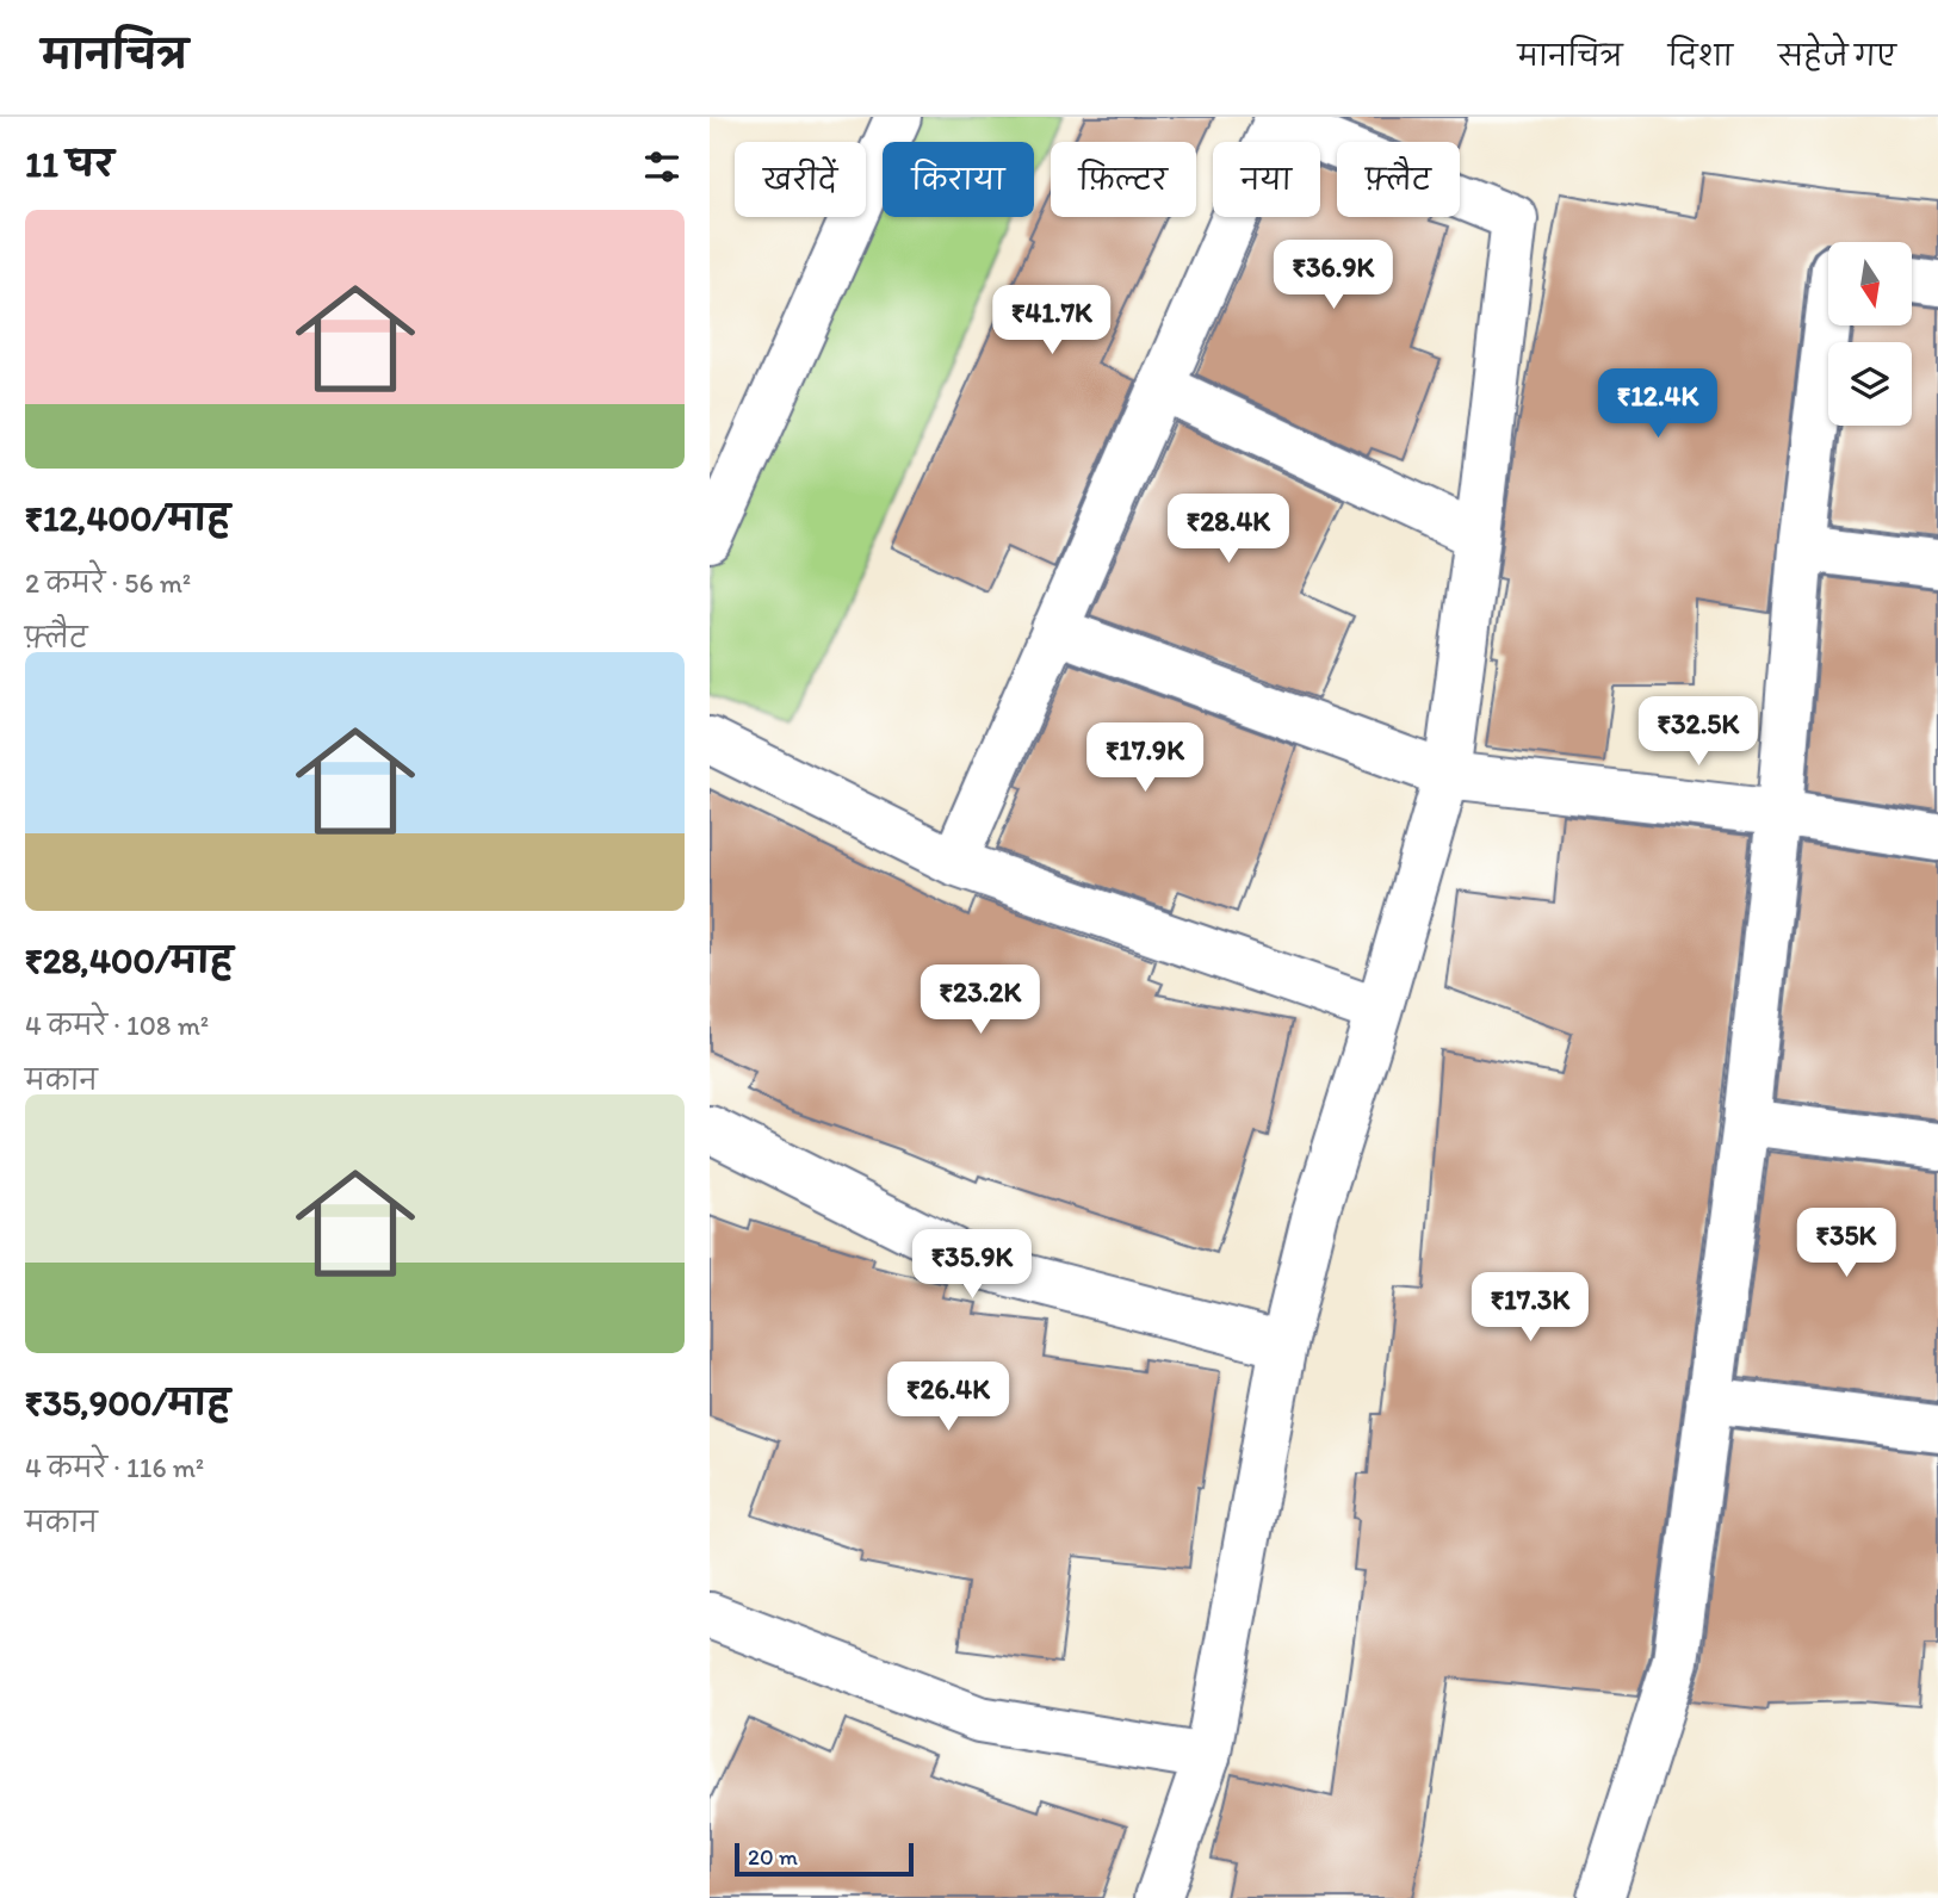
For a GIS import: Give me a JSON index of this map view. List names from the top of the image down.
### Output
{
  "scale_bar": "20 m",
  "north": "bottom",
  "page": {
    "header": "मानचित्र",
    "nav": ["मानचित्र", "दिशा", "सहेजे गए"],
    "heading": "11 घर",
    "chip": [
      "खरीदें",
      "किराया",
      "फ़िल्टर",
      "नया",
      "फ़्लैट"
    ],
    "list": [
      {
        "name": "₹12,400/माह",
        "note": "2 कमरे · 56 m² · फ़्लैट"
      },
      {
        "name": "₹28,400/माह",
        "note": "4 कमरे · 108 m² · मकान"
      },
      {
        "name": "₹35,900/माह",
        "note": "4 कमरे · 116 m² · मकान"
      }
    ],
    "price": [
      "₹36.9K",
      "₹41.7K",
      "₹12.4K",
      "₹28.4K",
      "₹32.5K",
      "₹17.9K",
      "₹23.2K",
      "₹35K",
      "₹35.9K",
      "₹17.3K",
      "₹26.4K"
    ],
    "scale": "20 m"
  }
}
